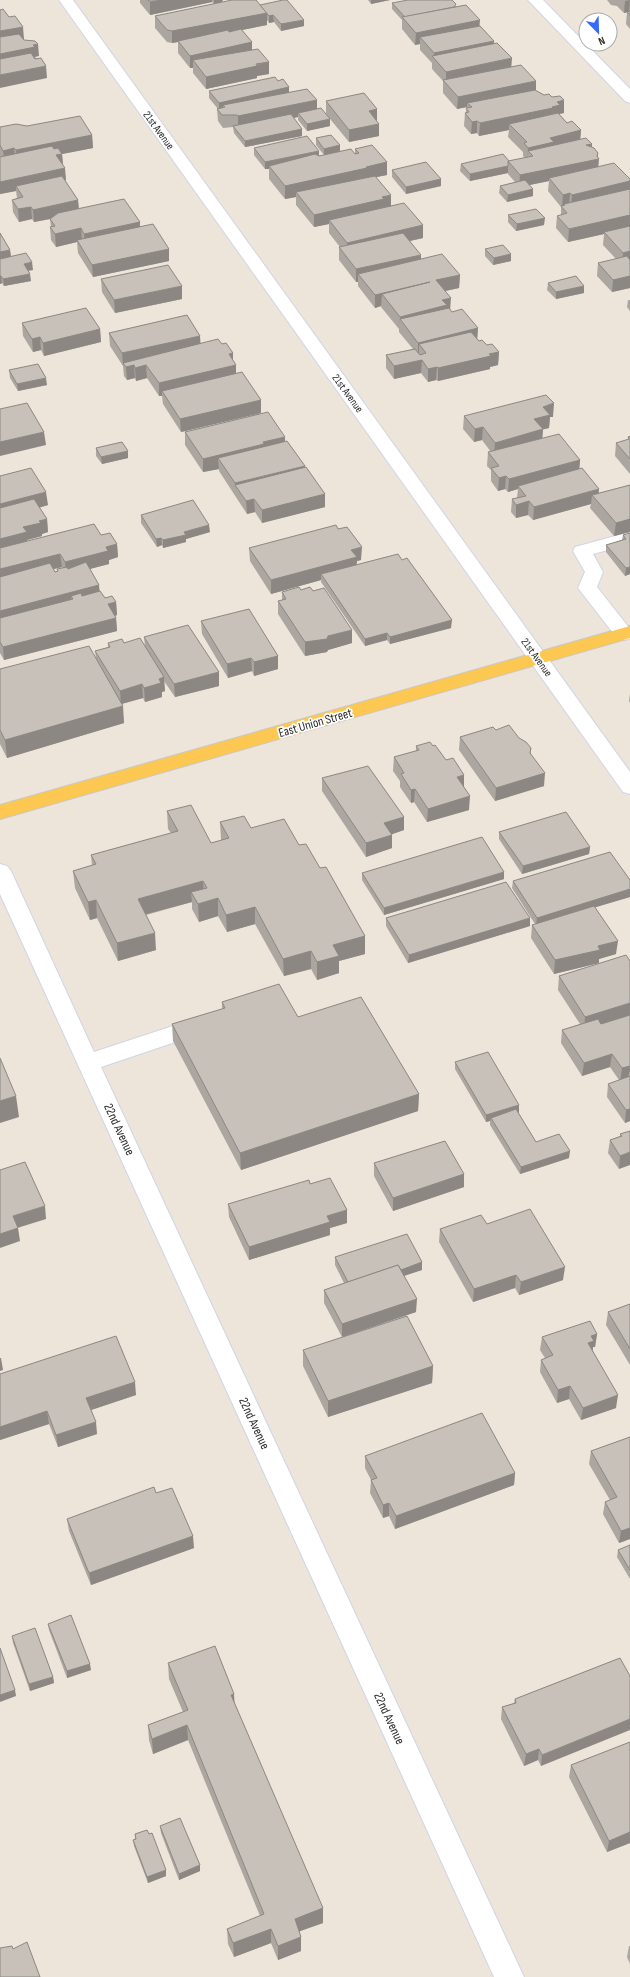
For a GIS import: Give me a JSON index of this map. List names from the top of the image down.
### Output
{
  "streets": {
    "main road": ["East Union Street"],
    "street": ["21st Avenue", "22nd Avenue"]
  },
  "crossings": [
    ["21st Avenue", "East Union Street"]
  ],
  "north": "bottom right"
}
